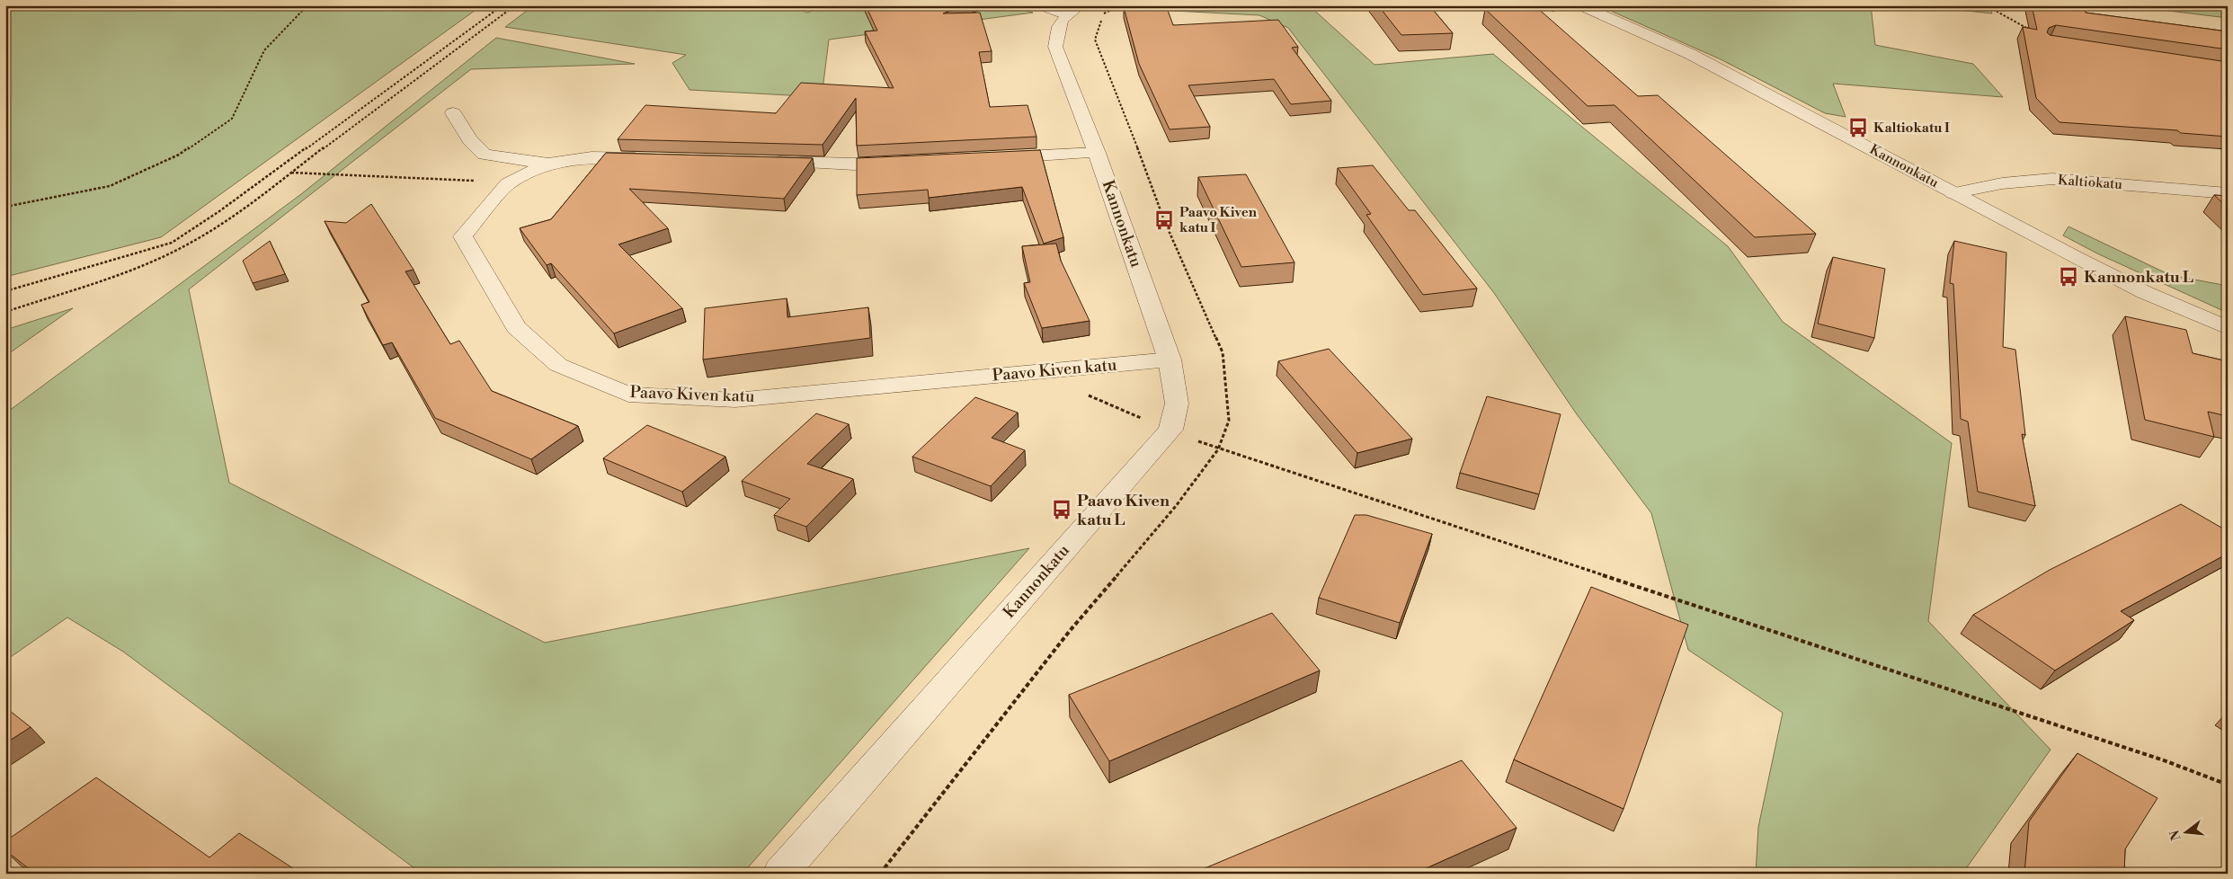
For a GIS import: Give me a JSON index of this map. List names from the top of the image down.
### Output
{
  "streets": {
    "street": ["Kannonkatu", "Kaltiokatu", "Paavo Kiven katu"]
  },
  "crossings": [
    ["Kannonkatu", "Kaltiokatu"],
    ["Kannonkatu", "Paavo Kiven katu"]
  ],
  "places": {
    "bus stop": [
      "Kaltiokatu I",
      "Paavo Kiven katu I",
      "Kannonkatu L",
      "Paavo Kiven katu L"
    ]
  },
  "north": "left"
}
